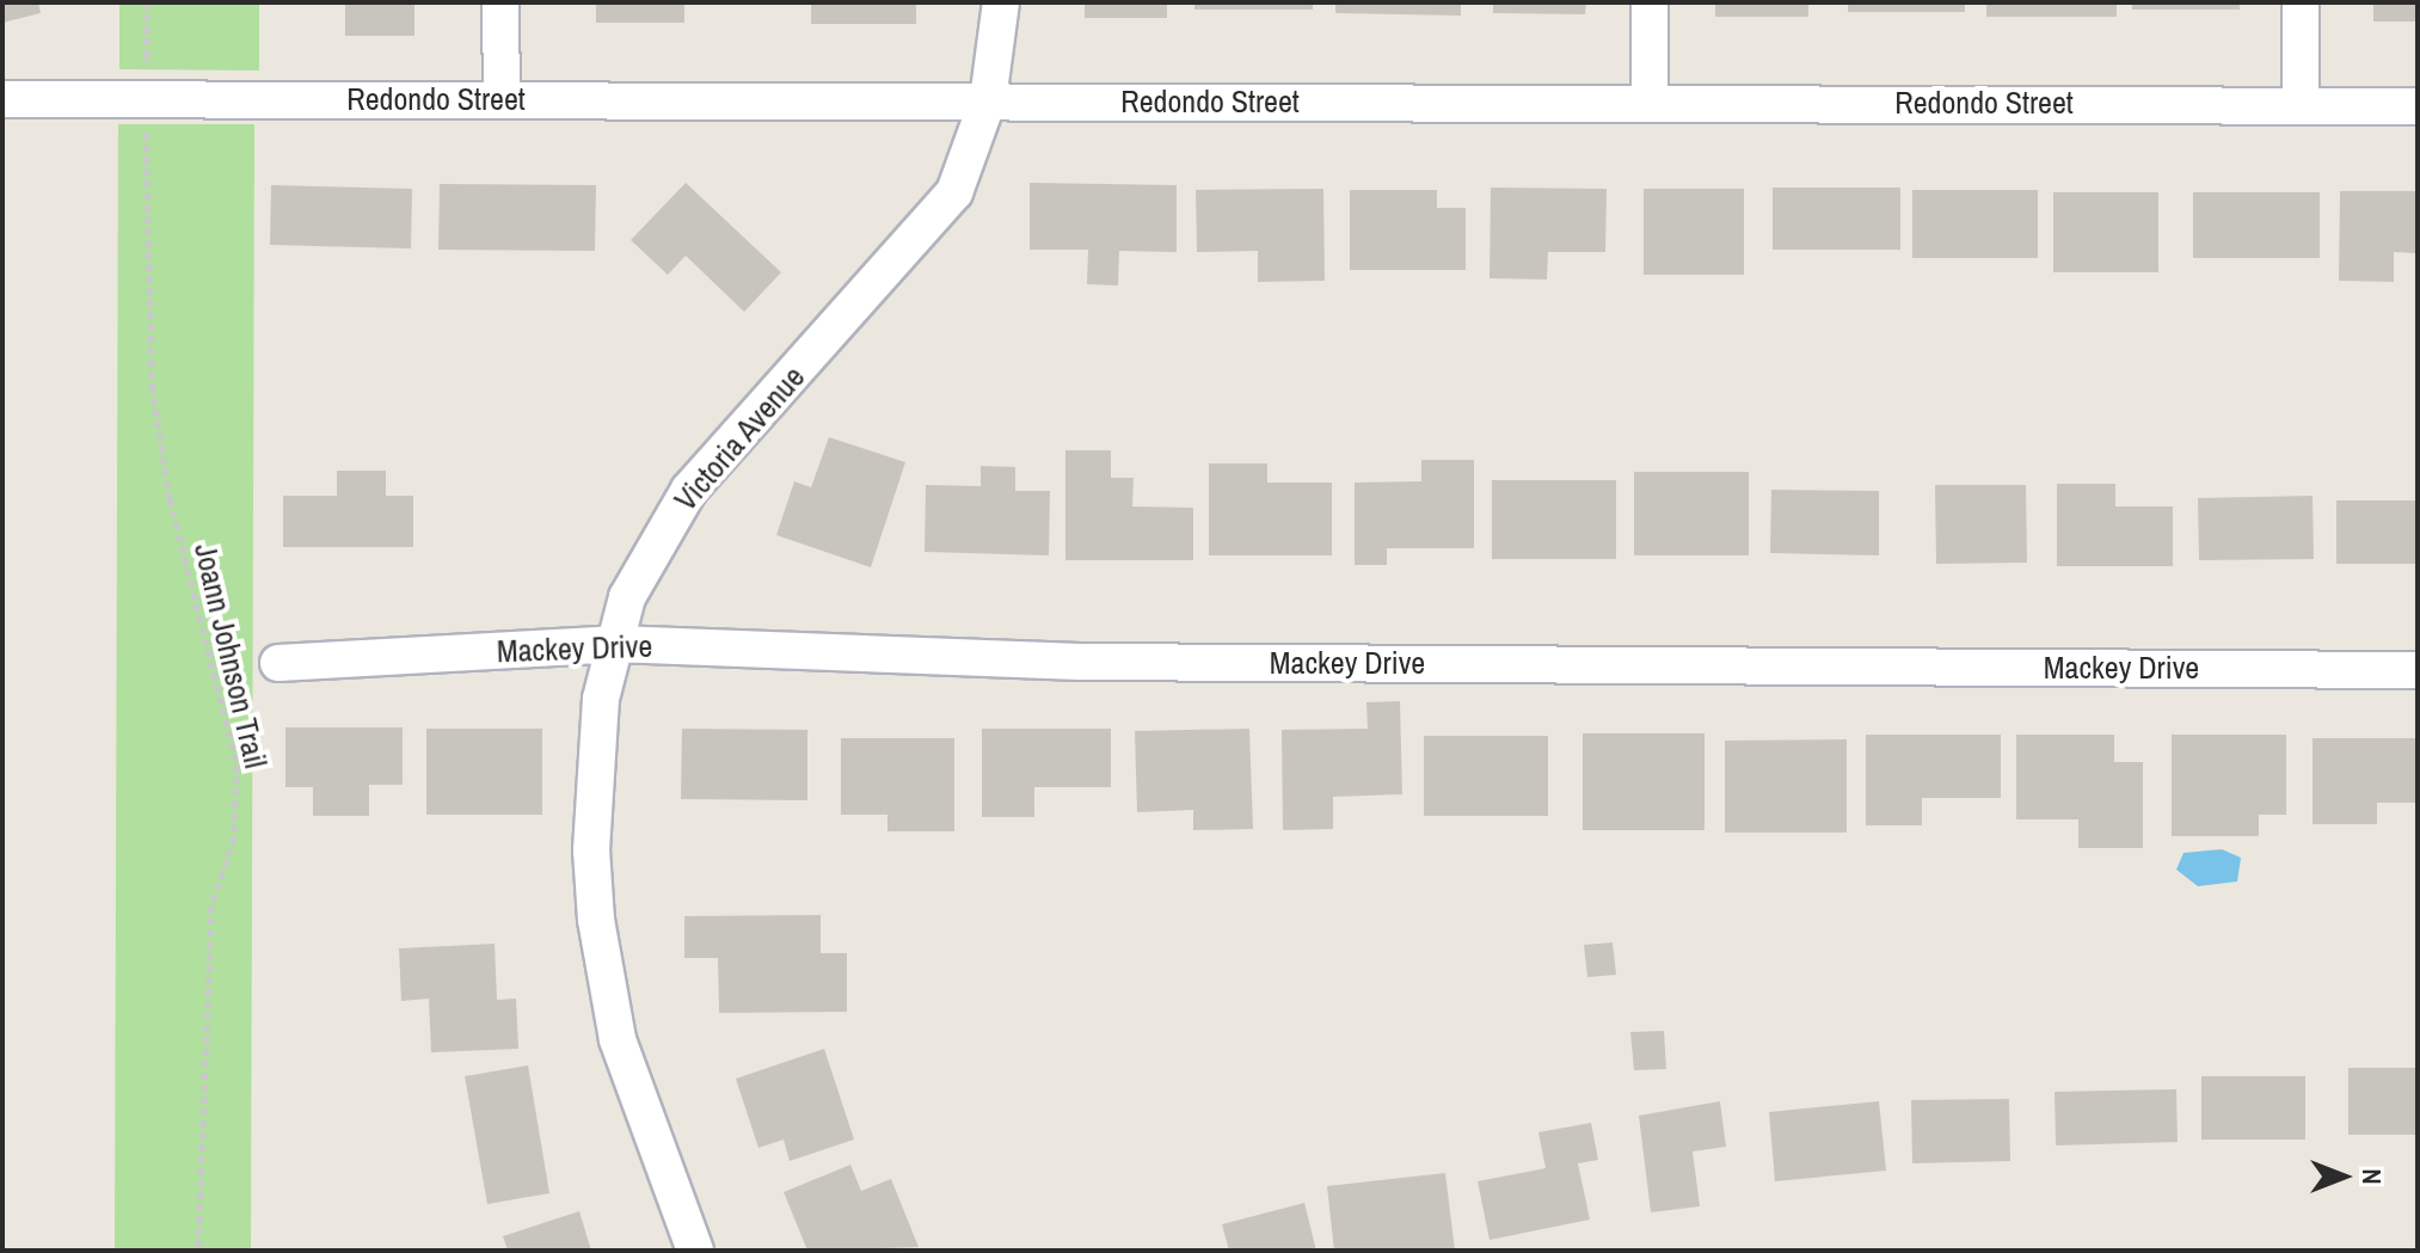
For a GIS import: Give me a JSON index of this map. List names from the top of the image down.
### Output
{
  "streets": {
    "street": ["Redondo Street", "Victoria Avenue", "Mackey Drive"],
    "path": ["Joann Johnson Trail"]
  },
  "crossings": [
    ["Redondo Street", "Victoria Avenue"],
    ["Victoria Avenue", "Mackey Drive"]
  ],
  "north": "right"
}
